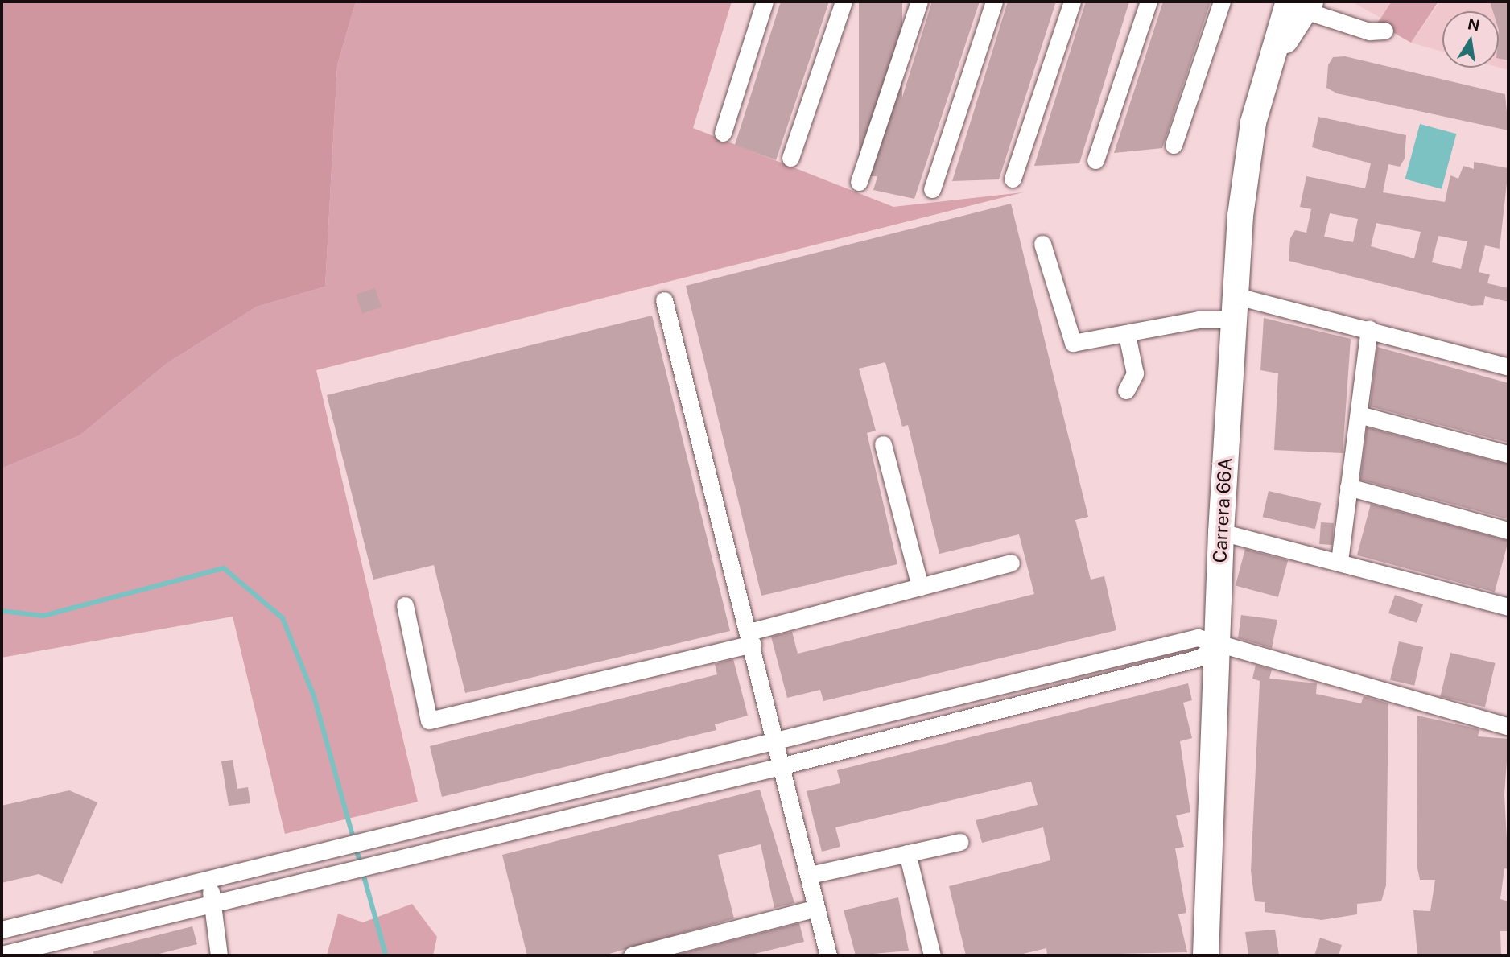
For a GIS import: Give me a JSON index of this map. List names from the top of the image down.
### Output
{
  "streets": {
    "street": ["Carrera 66A"]
  },
  "north": "top"
}
